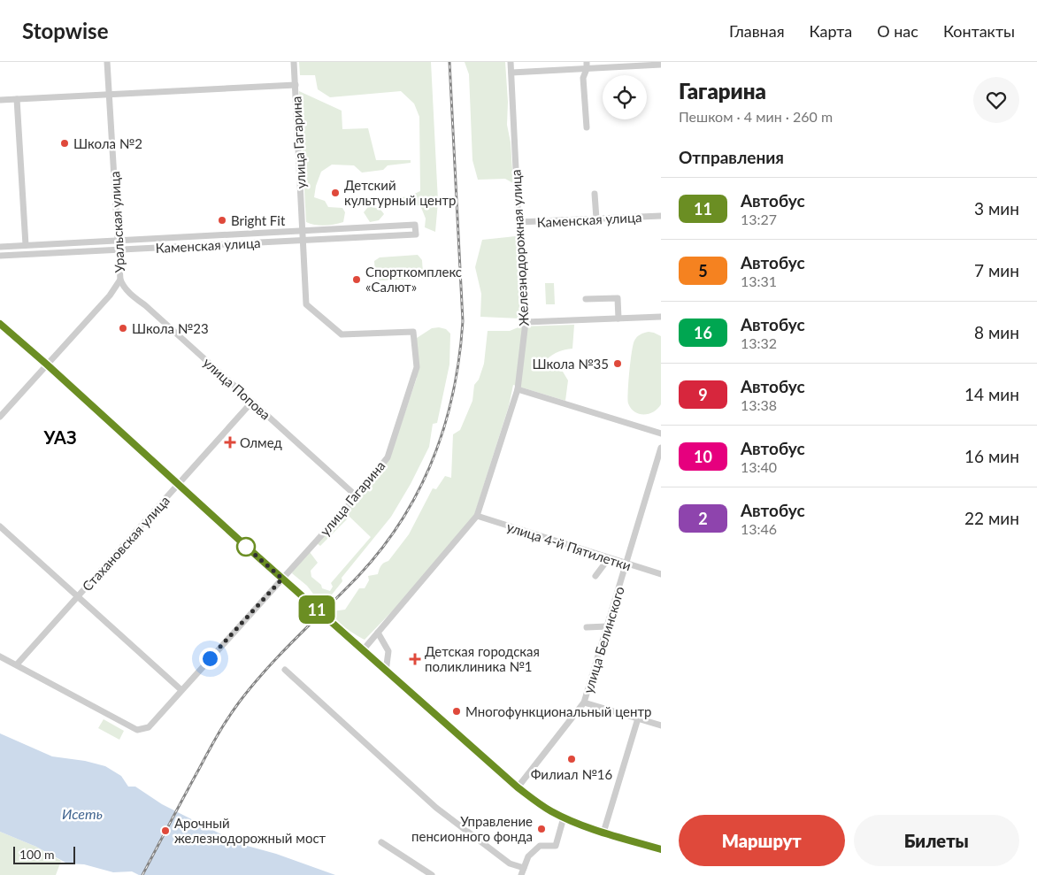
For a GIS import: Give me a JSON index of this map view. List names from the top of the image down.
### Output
{
  "streets": {
    "street": [
      "улица Гагарина",
      "Каменская улица",
      "Уральская улица",
      "Железнодорожная улица",
      "улица Попова",
      "Стахановская улица",
      "улица 4-й Пятилетки",
      "улица Белинского"
    ]
  },
  "crossings": [
    ["улица Гагарина", "Каменская улица"],
    ["улица Гагарина", "улица Попова"],
    ["улица Гагарина", "Стахановская улица"],
    ["Каменская улица", "Уральская улица"],
    ["Каменская улица", "Железнодорожная улица"],
    ["Уральская улица", "улица Попова"],
    ["Железнодорожная улица", "улица 4-й Пятилетки"],
    ["улица Попова", "Стахановская улица"],
    ["улица 4-й Пятилетки", "улица Белинского"]
  ],
  "districts": ["УАЗ"],
  "water": ["Исеть"],
  "places": {
    "other": [
      "Школа №2",
      "Детский культурный центр",
      "Bright Fit",
      "Спорткомплекс «Салют»",
      "Школа №23",
      "Школа №35",
      "Многофункциональный центр",
      "Филиал №16",
      "Управление пенсионного фонда",
      "Арочный железнодорожный мост"
    ],
    "health": ["Олмед", "Детская городская поликлиника №1"]
  },
  "lines": ["bus line 11"],
  "scale_bar": "100 m",
  "page": {
    "header": "Stopwise",
    "nav": [
      "Главная",
      "Карта",
      "О нас",
      "Контакты"
    ],
    "on_map": "11",
    "heading": [
      ["Гагарина", "Пешком · 4 мин · 260 m"],
      "Отправления"
    ],
    "list": [
      {
        "mark": "11",
        "name": "Автобус",
        "note": "13:27",
        "value": "3 мин"
      },
      {
        "mark": "5",
        "name": "Автобус",
        "note": "13:31",
        "value": "7 мин"
      },
      {
        "mark": "16",
        "name": "Автобус",
        "note": "13:32",
        "value": "8 мин"
      },
      {
        "mark": "9",
        "name": "Автобус",
        "note": "13:38",
        "value": "14 мин"
      },
      {
        "mark": "10",
        "name": "Автобус",
        "note": "13:40",
        "value": "16 мин"
      },
      {
        "mark": "2",
        "name": "Автобус",
        "note": "13:46",
        "value": "22 мин"
      }
    ],
    "buttons": ["Маршрут", "Билеты"],
    "scale": "100 m"
  }
}
